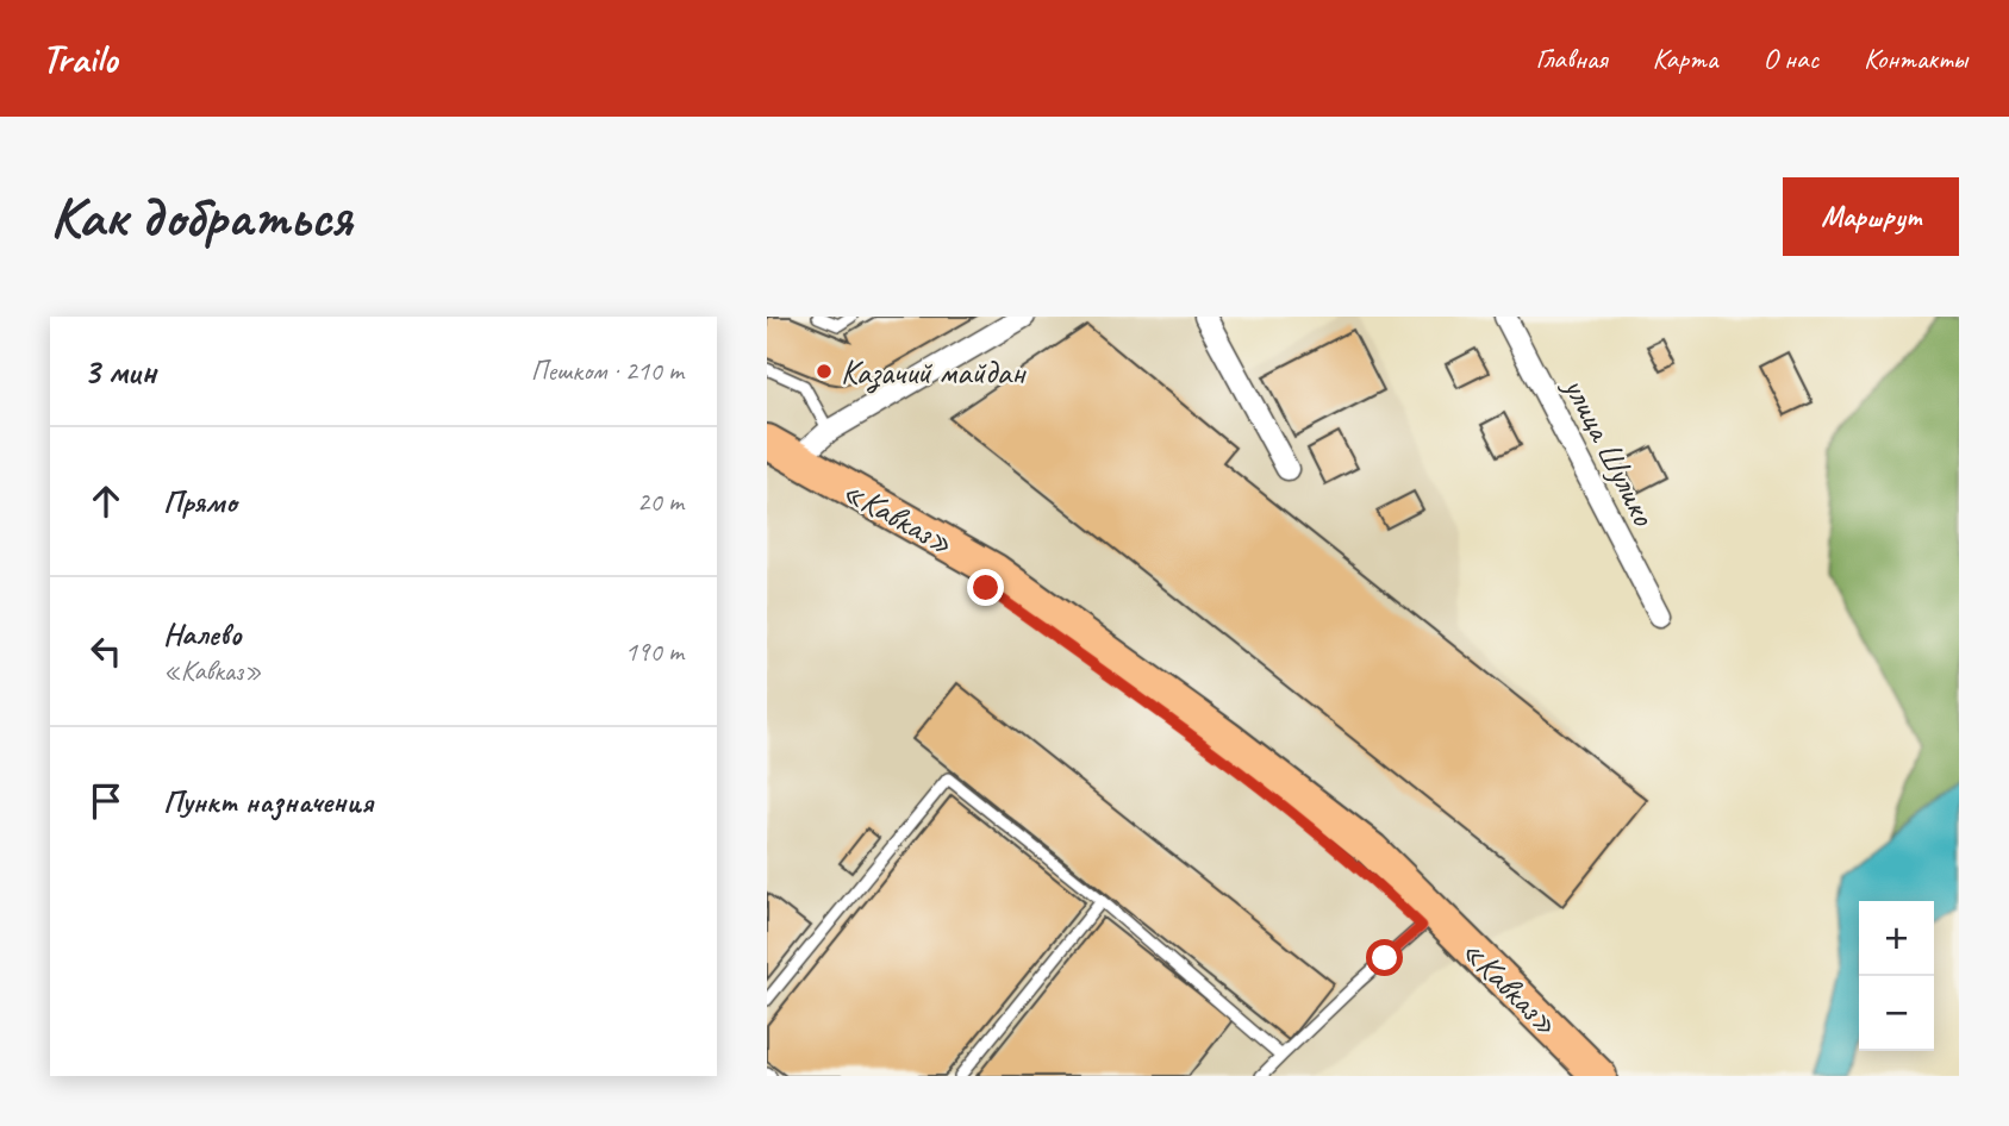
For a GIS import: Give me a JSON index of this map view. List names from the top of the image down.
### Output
{
  "streets": {
    "main road": ["«Кавказ»"],
    "street": ["улица Шулико"]
  },
  "places": ["Казачий майдан"],
  "page": {
    "header": "Trailo",
    "nav": [
      "Главная",
      "Карта",
      "О нас",
      "Контакты"
    ],
    "buttons": "Маршрут",
    "title": "Как добраться",
    "heading": ["3 мин", "Пешком · 210 m"],
    "list": [
      ["Прямо", "20 m"],
      ["Налево", "«Кавказ»", "190 m"],
      "Пункт назначения"
    ],
    "map_buttons": ["+", "−"]
  }
}
